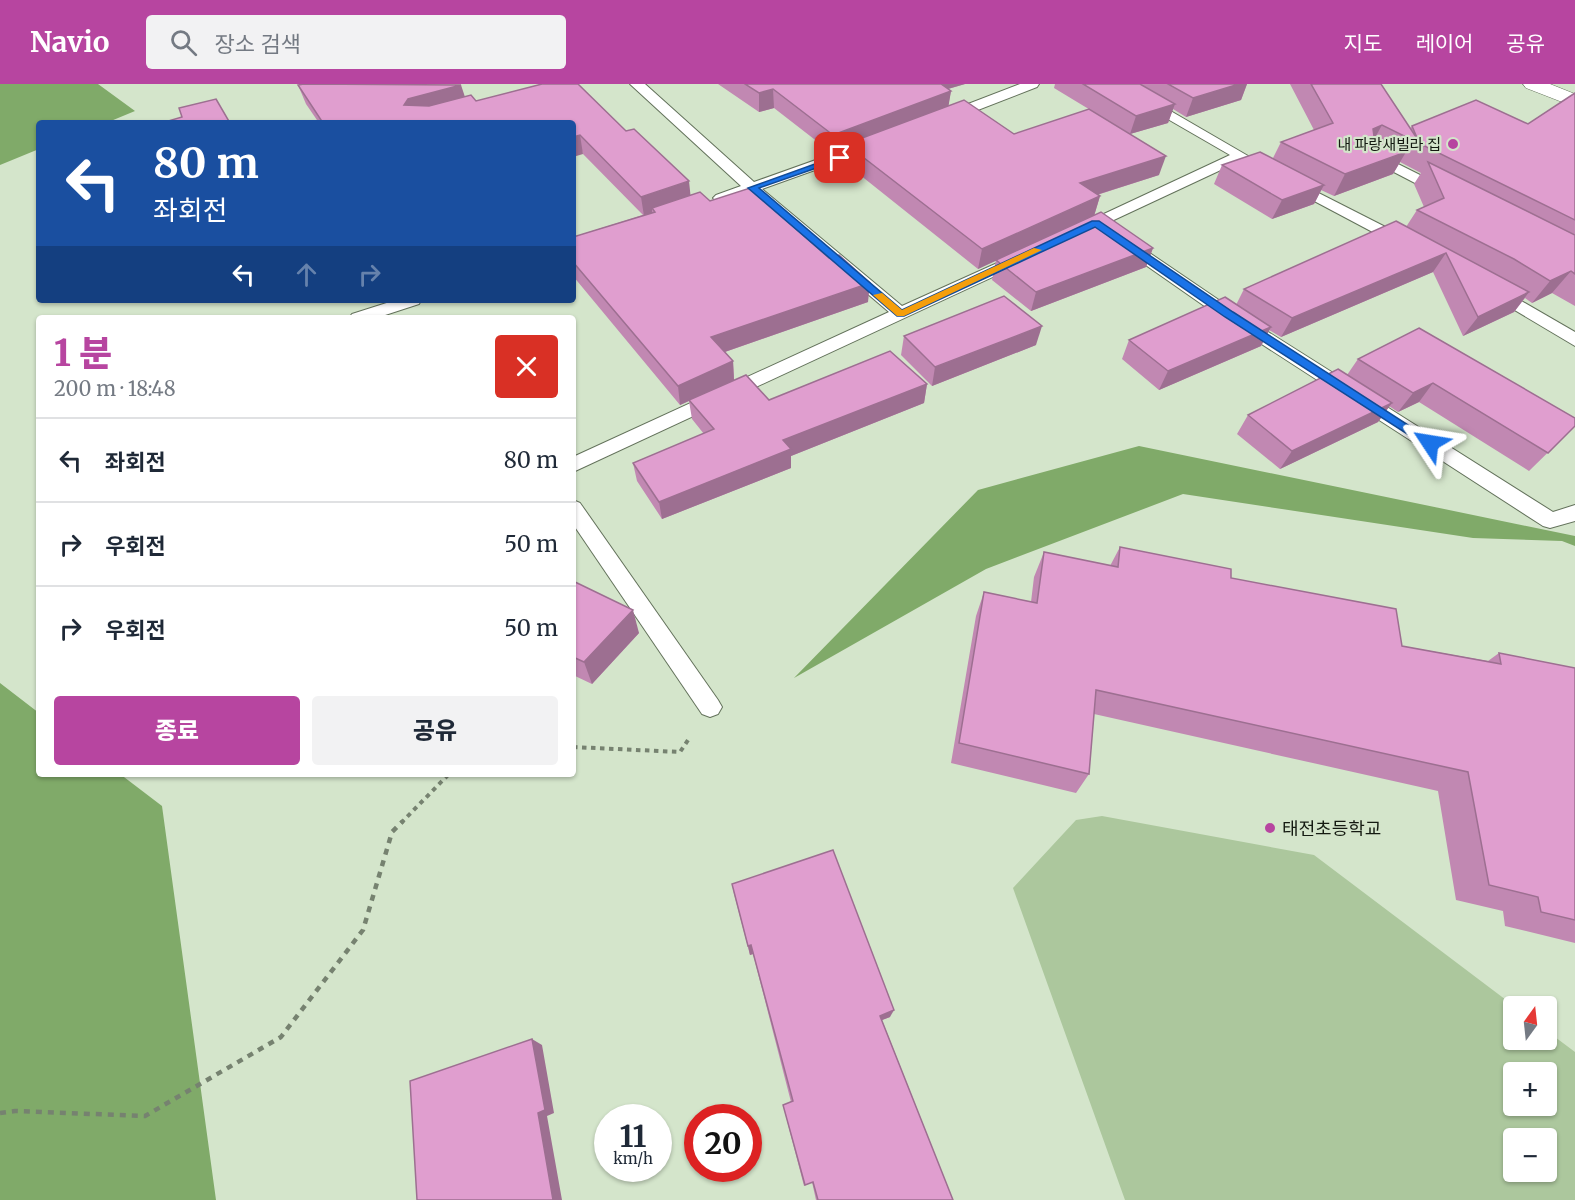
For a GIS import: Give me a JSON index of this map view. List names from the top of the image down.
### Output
{
  "places": ["내 파랑새빌라 집", "태전초등학교"],
  "north": "top",
  "page": {
    "header": "Navio",
    "search": "장소 검색",
    "nav": ["지도", "레이어", "공유"],
    "turn": ["80 m", "좌회전"],
    "heading": ["1 분", "200 m · 18:48"],
    "list": [
      {
        "name": "좌회전",
        "value": "80 m"
      },
      {
        "name": "우회전",
        "value": "50 m"
      },
      {
        "name": "우회전",
        "value": "50 m"
      }
    ],
    "buttons": ["종료", "공유"],
    "map_buttons": ["+", "−"],
    "speed": "11 km/h",
    "limit": "20"
  }
}
